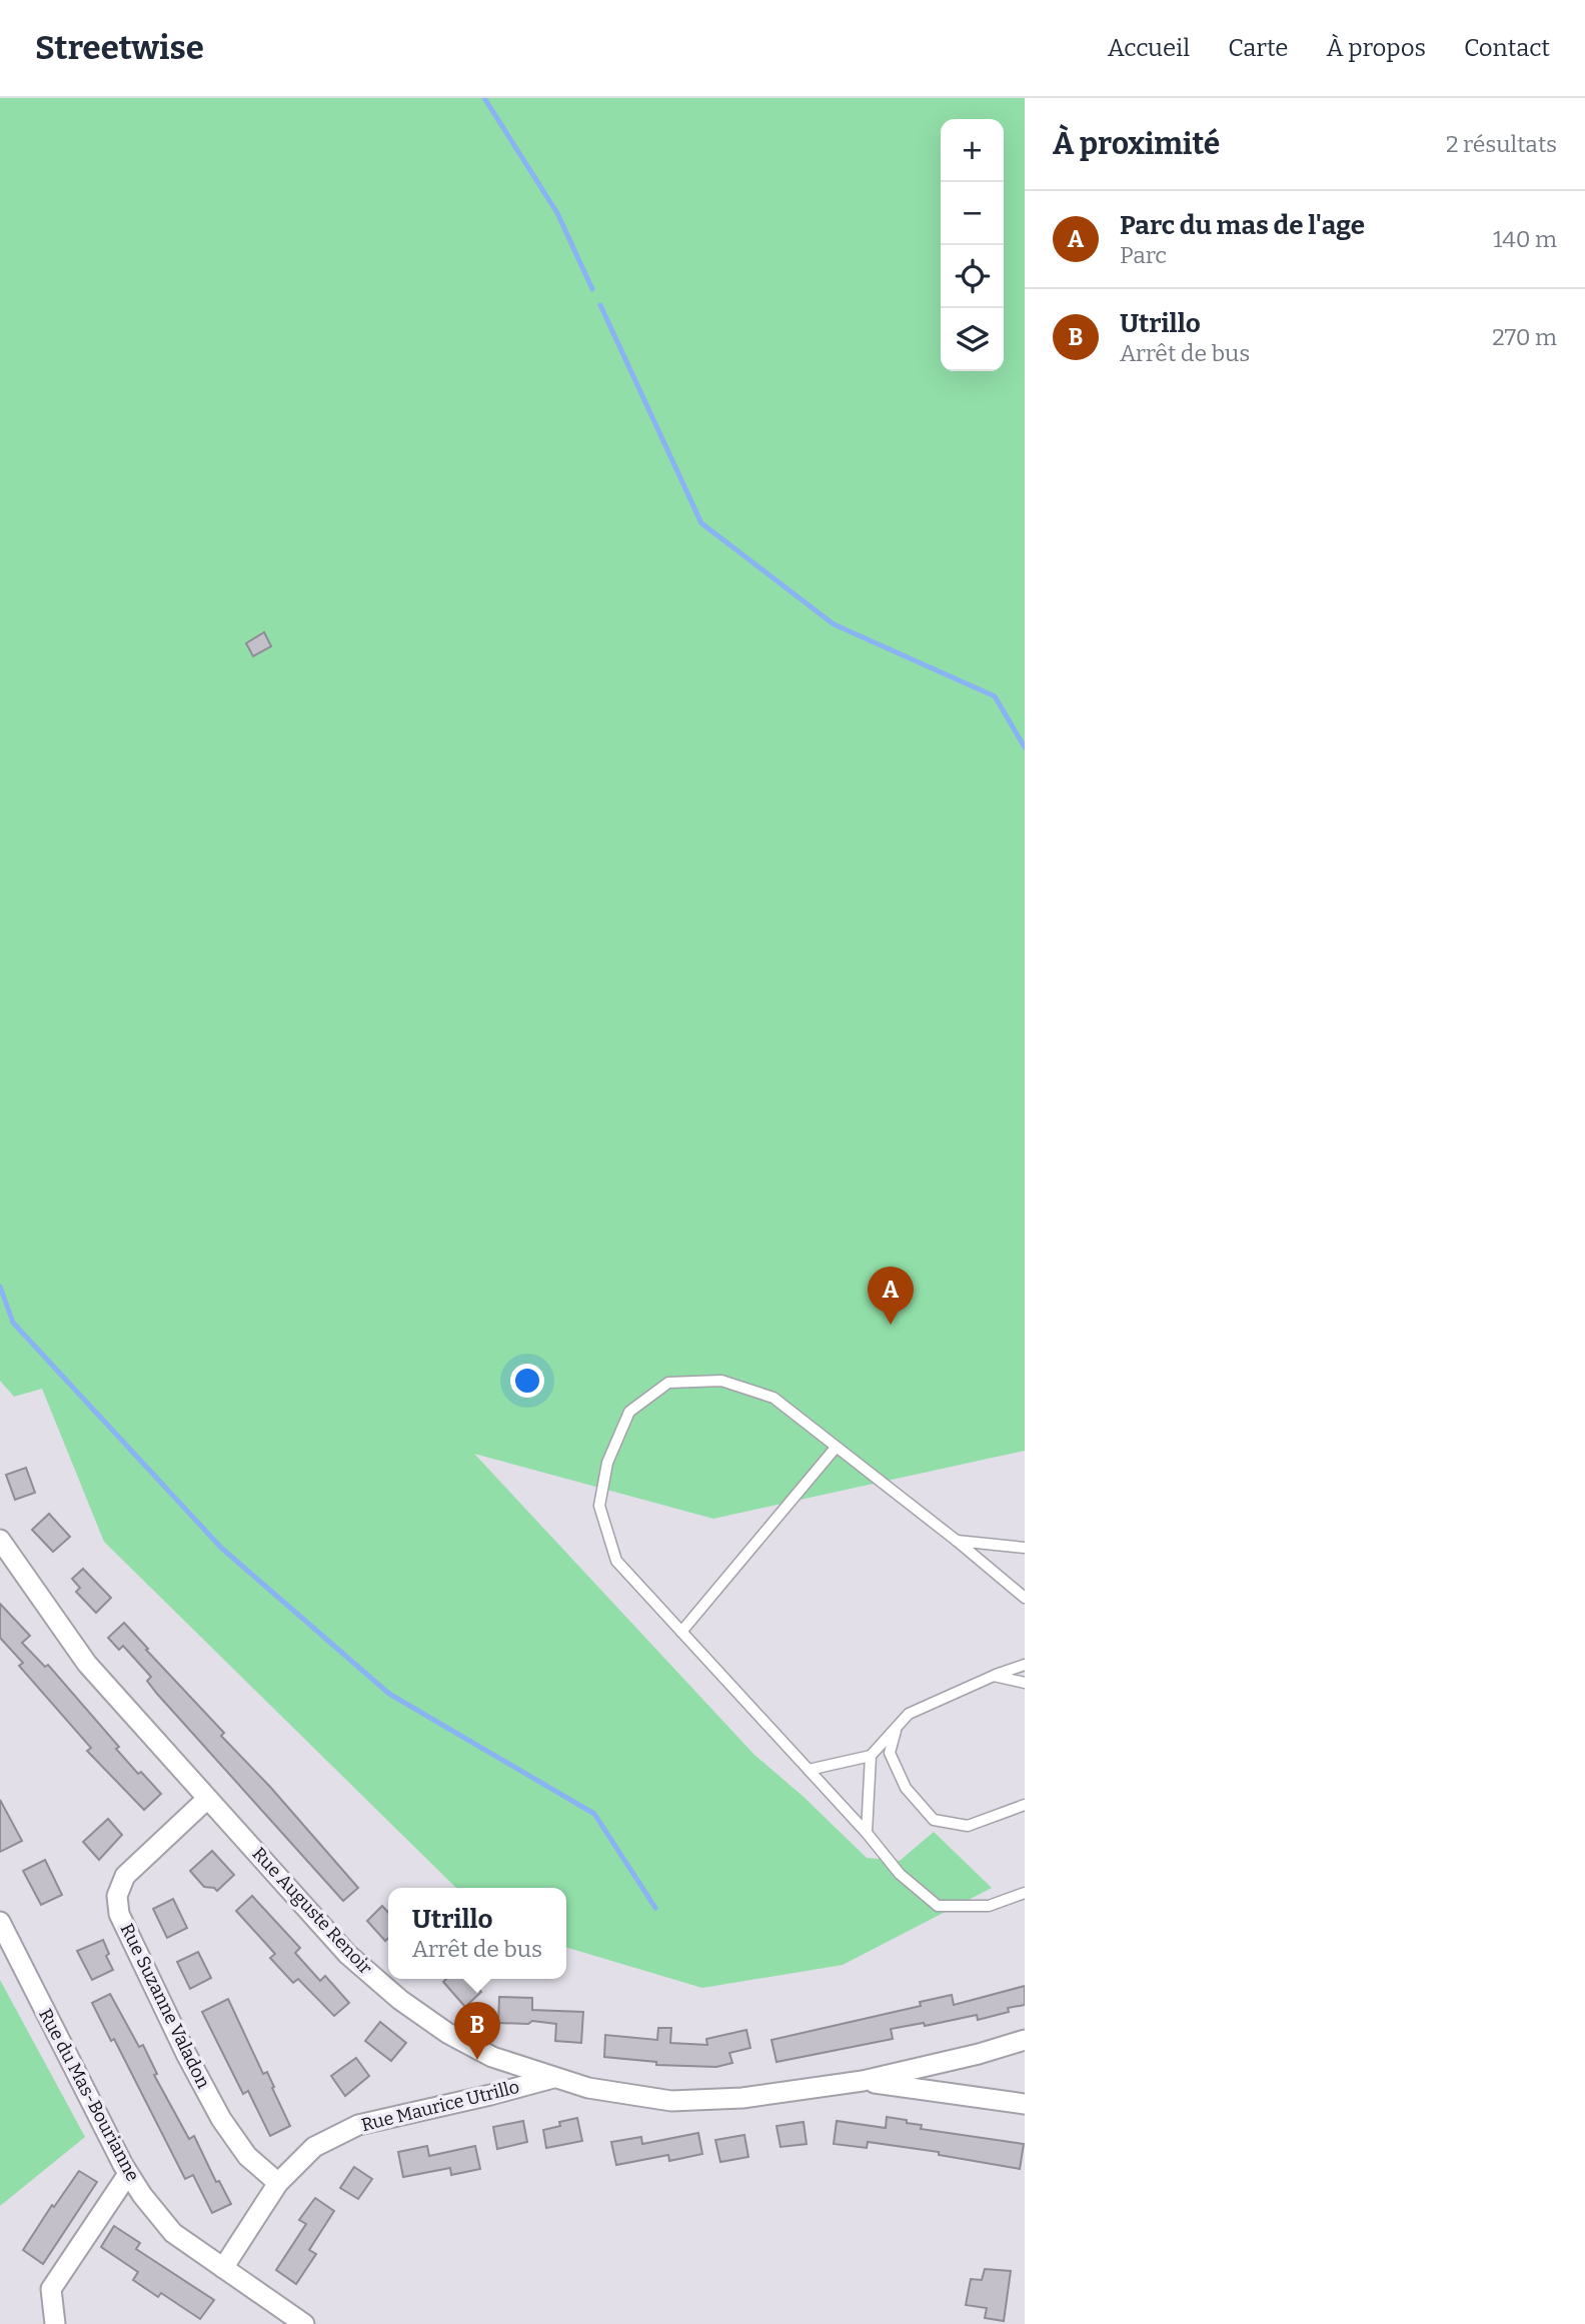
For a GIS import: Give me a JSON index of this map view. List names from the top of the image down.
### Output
{
  "streets": {
    "street": [
      "Rue Auguste Renoir",
      "Rue Suzanne Valadon",
      "Rue du Mas-Bourianne",
      "Rue Maurice Utrillo"
    ]
  },
  "crossings": [
    ["Rue Auguste Renoir", "Rue Suzanne Valadon"],
    ["Rue Auguste Renoir", "Rue Maurice Utrillo"],
    ["Rue Suzanne Valadon", "Rue Maurice Utrillo"],
    ["Rue du Mas-Bourianne", "Rue Maurice Utrillo"]
  ],
  "page": {
    "header": "Streetwise",
    "nav": [
      "Accueil",
      "Carte",
      "À propos",
      "Contact"
    ],
    "heading": ["À proximité", "2 résultats"],
    "map_buttons": ["+", "−"],
    "list": [
      {
        "mark": "A",
        "name": "Parc du mas de l'age",
        "note": "Parc",
        "value": "140 m"
      },
      {
        "mark": "B",
        "name": "Utrillo",
        "note": "Arrêt de bus",
        "value": "270 m"
      }
    ],
    "pins": ["A", "B"],
    "popup": ["Utrillo", "Arrêt de bus"]
  }
}
